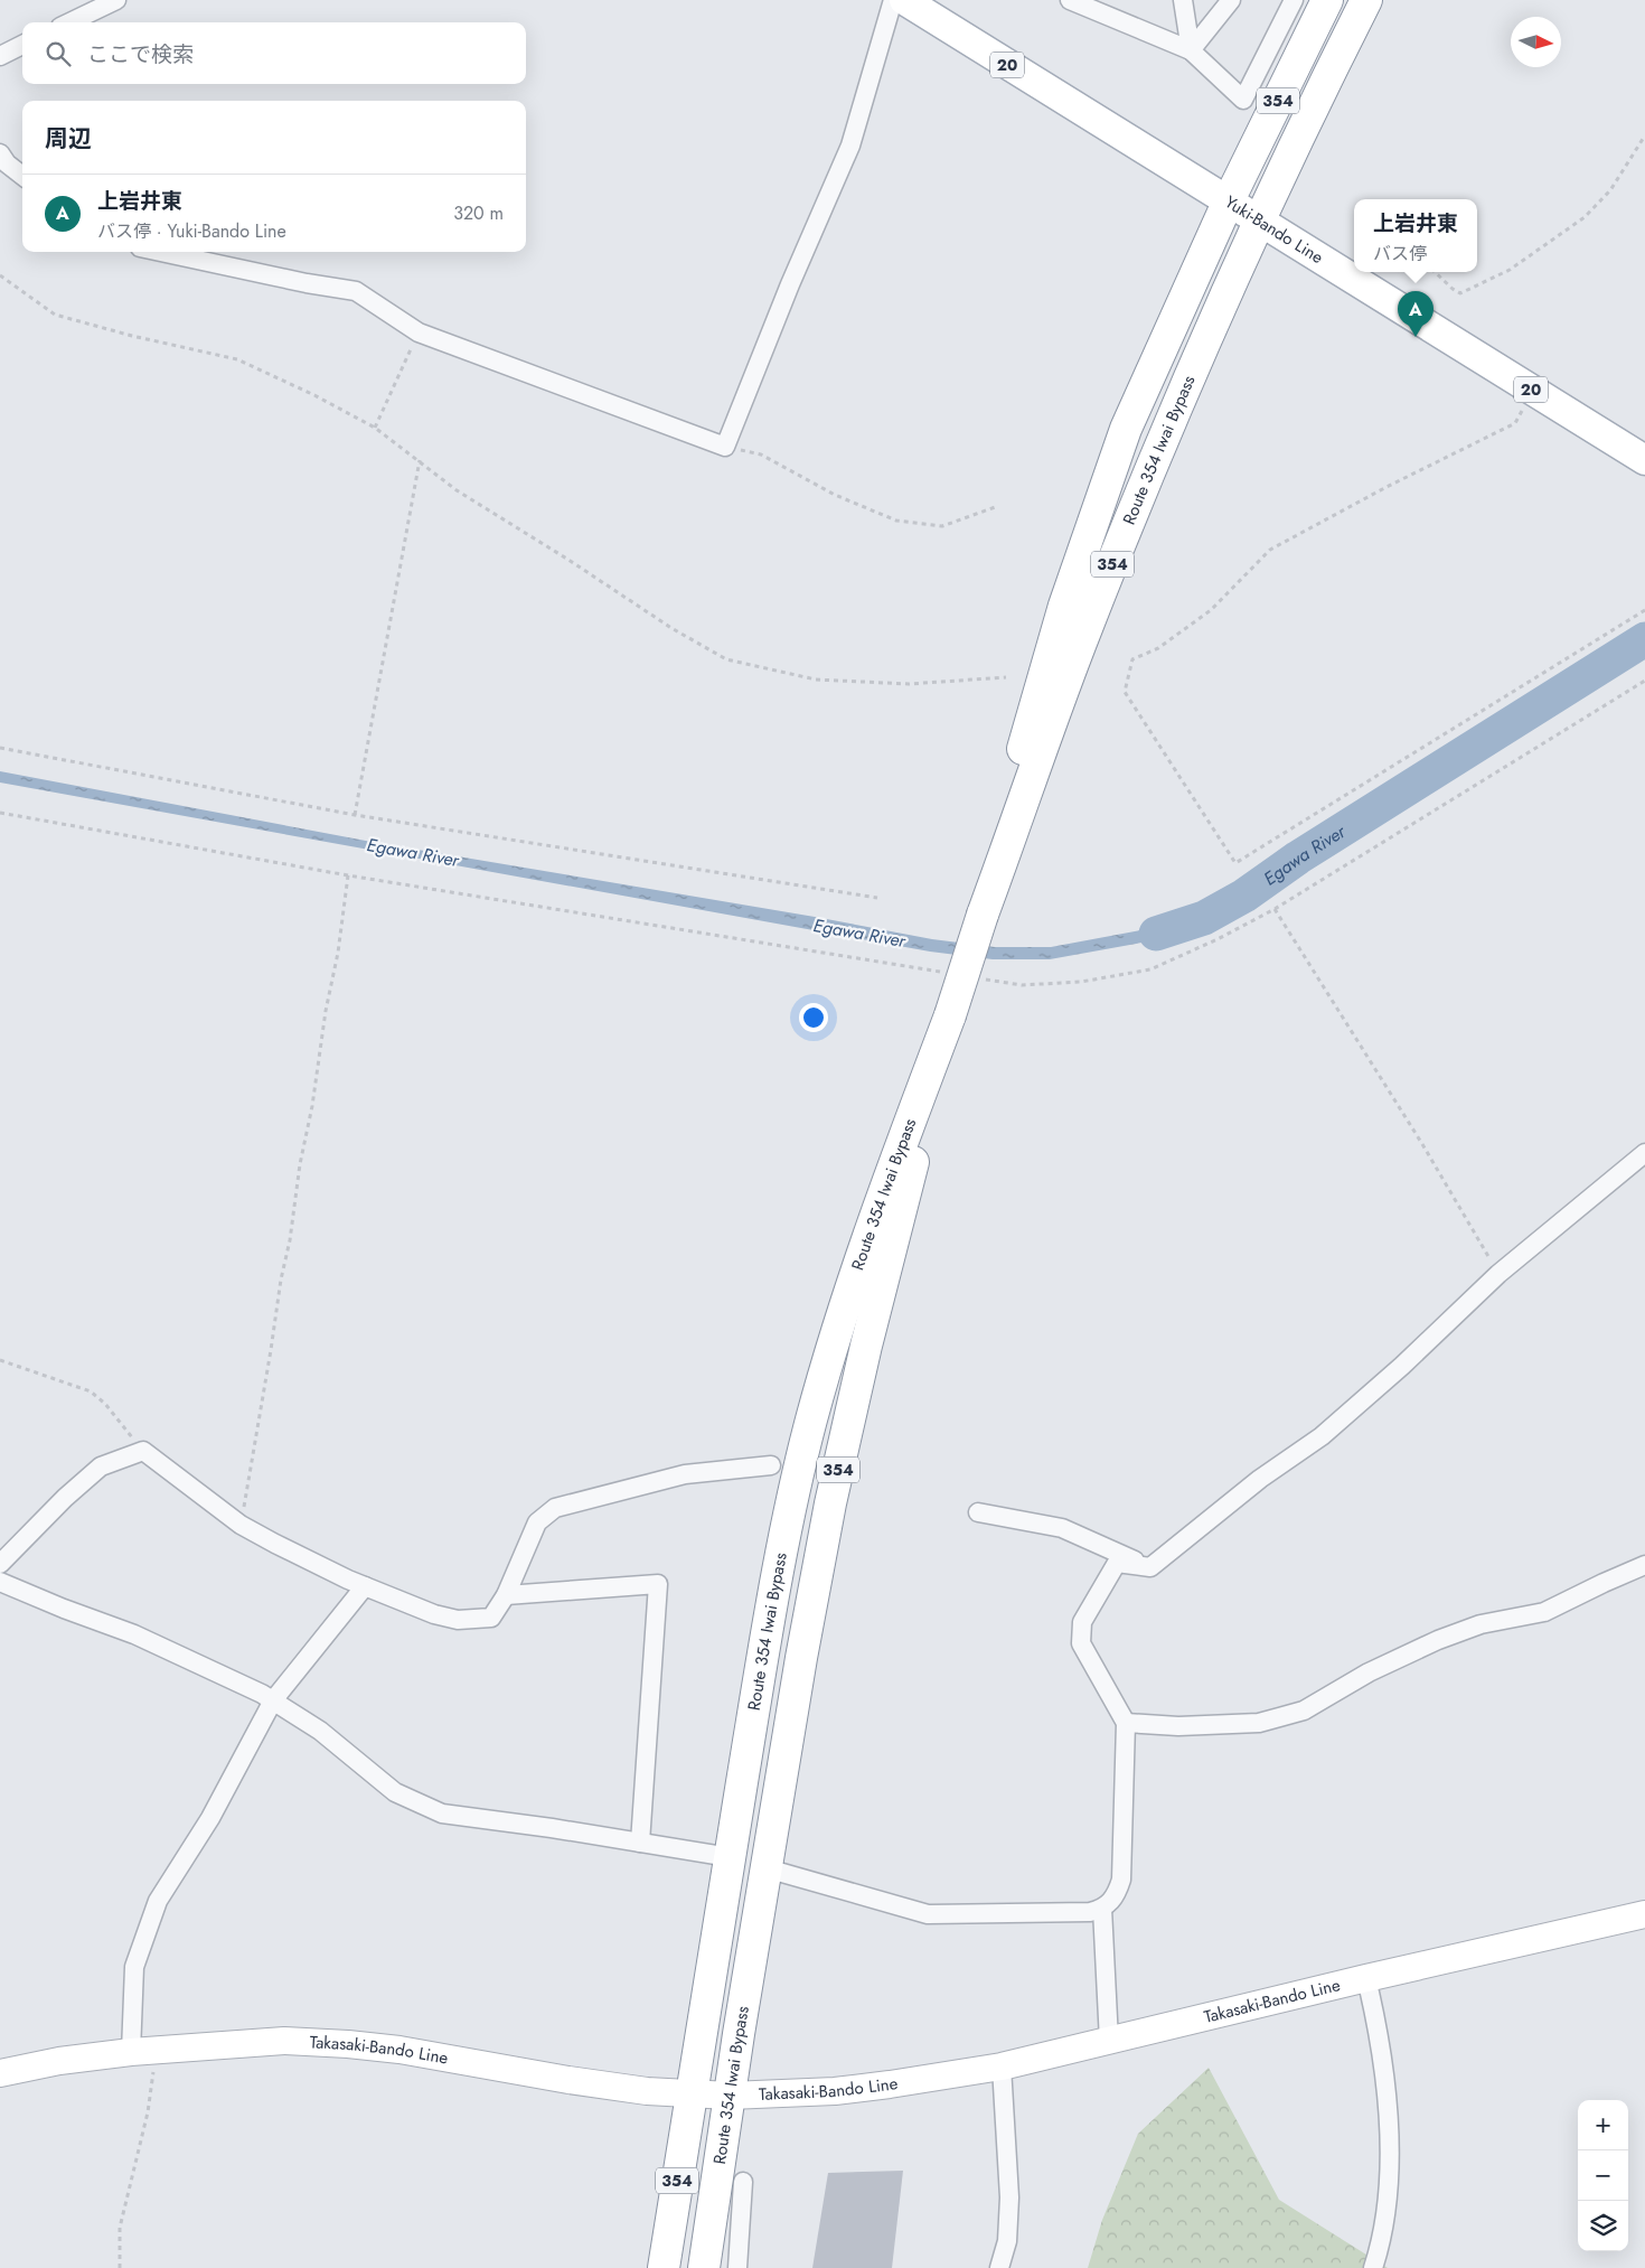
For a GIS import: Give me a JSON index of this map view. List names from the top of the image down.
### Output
{
  "streets": {
    "highway": ["354", "Route 354 Iwai Bypass"],
    "main road": ["20", "Yuki-Bando Line", "Takasaki-Bando Line"]
  },
  "crossings": [
    ["Yuki-Bando Line", "Route 354 Iwai Bypass"],
    ["Route 354 Iwai Bypass", "Takasaki-Bando Line"]
  ],
  "water": ["Egawa River"],
  "north": "right",
  "page": {
    "search": "ここで検索",
    "heading": "周辺",
    "list": [
      {
        "mark": "A",
        "name": "上岩井東",
        "note": "バス停 · Yuki-Bando Line",
        "value": "320 m"
      }
    ],
    "popup": ["上岩井東", "バス停"],
    "pins": "A",
    "map_buttons": ["+", "−"]
  }
}
